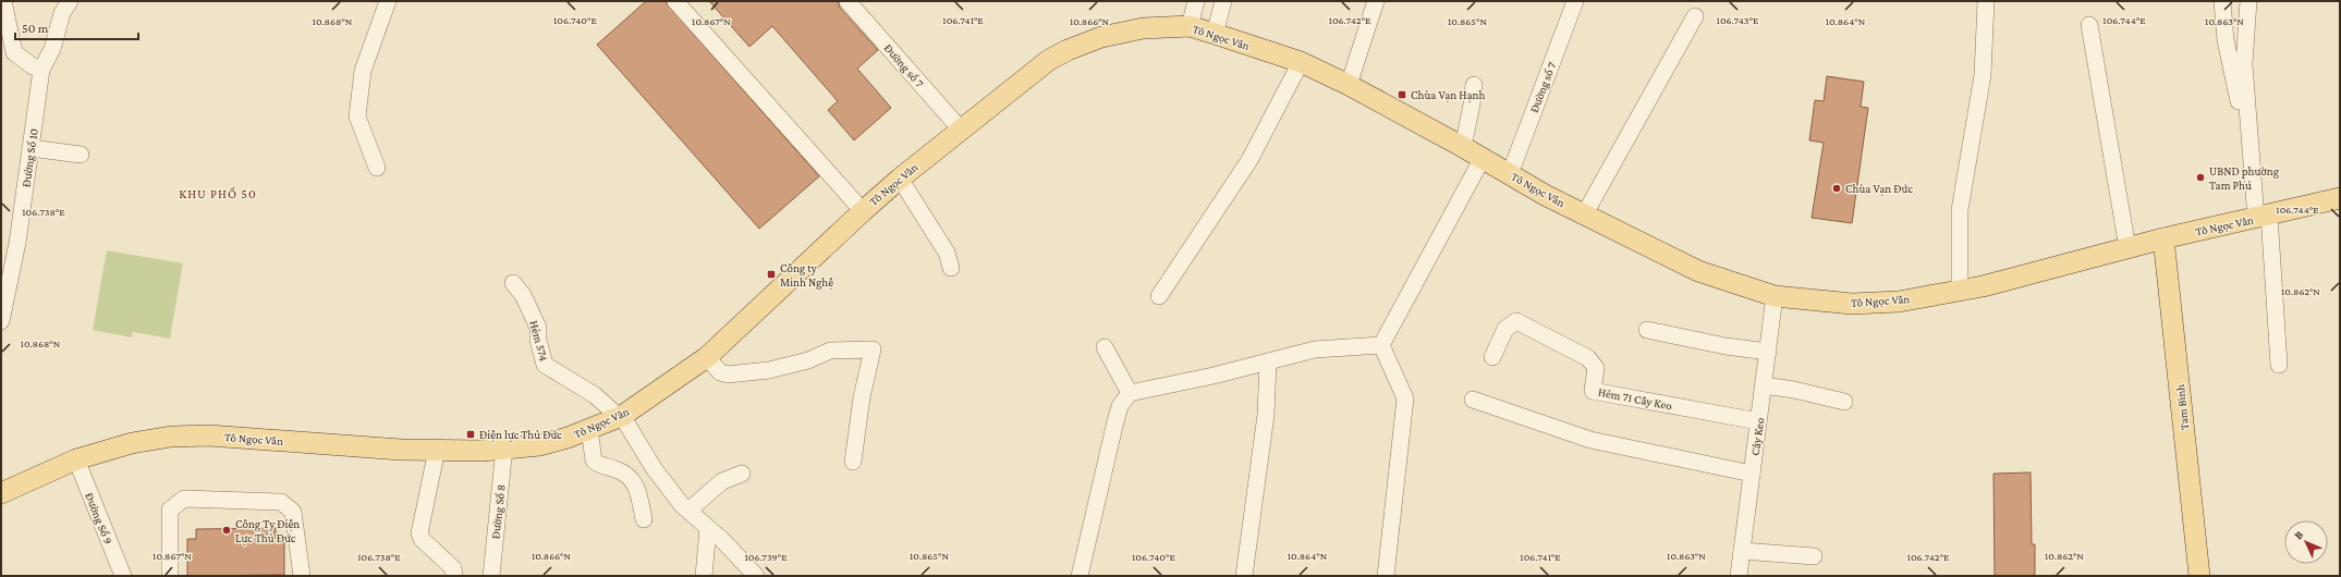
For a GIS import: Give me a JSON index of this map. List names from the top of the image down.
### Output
{
  "streets": {
    "main road": ["Tô Ngọc Vân", "Tam Bình"],
    "street": [
      "Đường số 7",
      "Đường Số 10",
      "Hẻm 574",
      "Hẻm 71 Cây Keo",
      "Cây Keo",
      "Đường Số 8",
      "Đường Số 9"
    ]
  },
  "crossings": [
    ["Tô Ngọc Vân", "Đường số 7"],
    ["Tô Ngọc Vân", "Hẻm 574"],
    ["Tô Ngọc Vân", "Tam Bình"],
    ["Tô Ngọc Vân", "Cây Keo"],
    ["Tô Ngọc Vân", "Đường Số 8"],
    ["Tô Ngọc Vân", "Đường Số 9"],
    ["Hẻm 71 Cây Keo", "Cây Keo"]
  ],
  "districts": ["KHU PHỐ 50"],
  "places": {
    "transit": ["Chùa Vạn Hạnh", "Công ty Minh Nghệ", "Điện lực Thủ Đức"],
    "other": ["UBND phường Tam Phú", "Chùa Vạn Đức", "Công Ty Điện Lực Thủ Đức"]
  },
  "scale_bar": "50 m",
  "north": "top left",
  "coordinates": [
    "106.740°E",
    "106.741°E",
    "106.742°E",
    "106.743°E",
    "106.744°E",
    "10.868°N",
    "10.867°N",
    "10.866°N",
    "10.865°N",
    "10.864°N",
    "10.863°N",
    "106.738°E",
    "10.862°N",
    "106.739°E"
  ]
}
